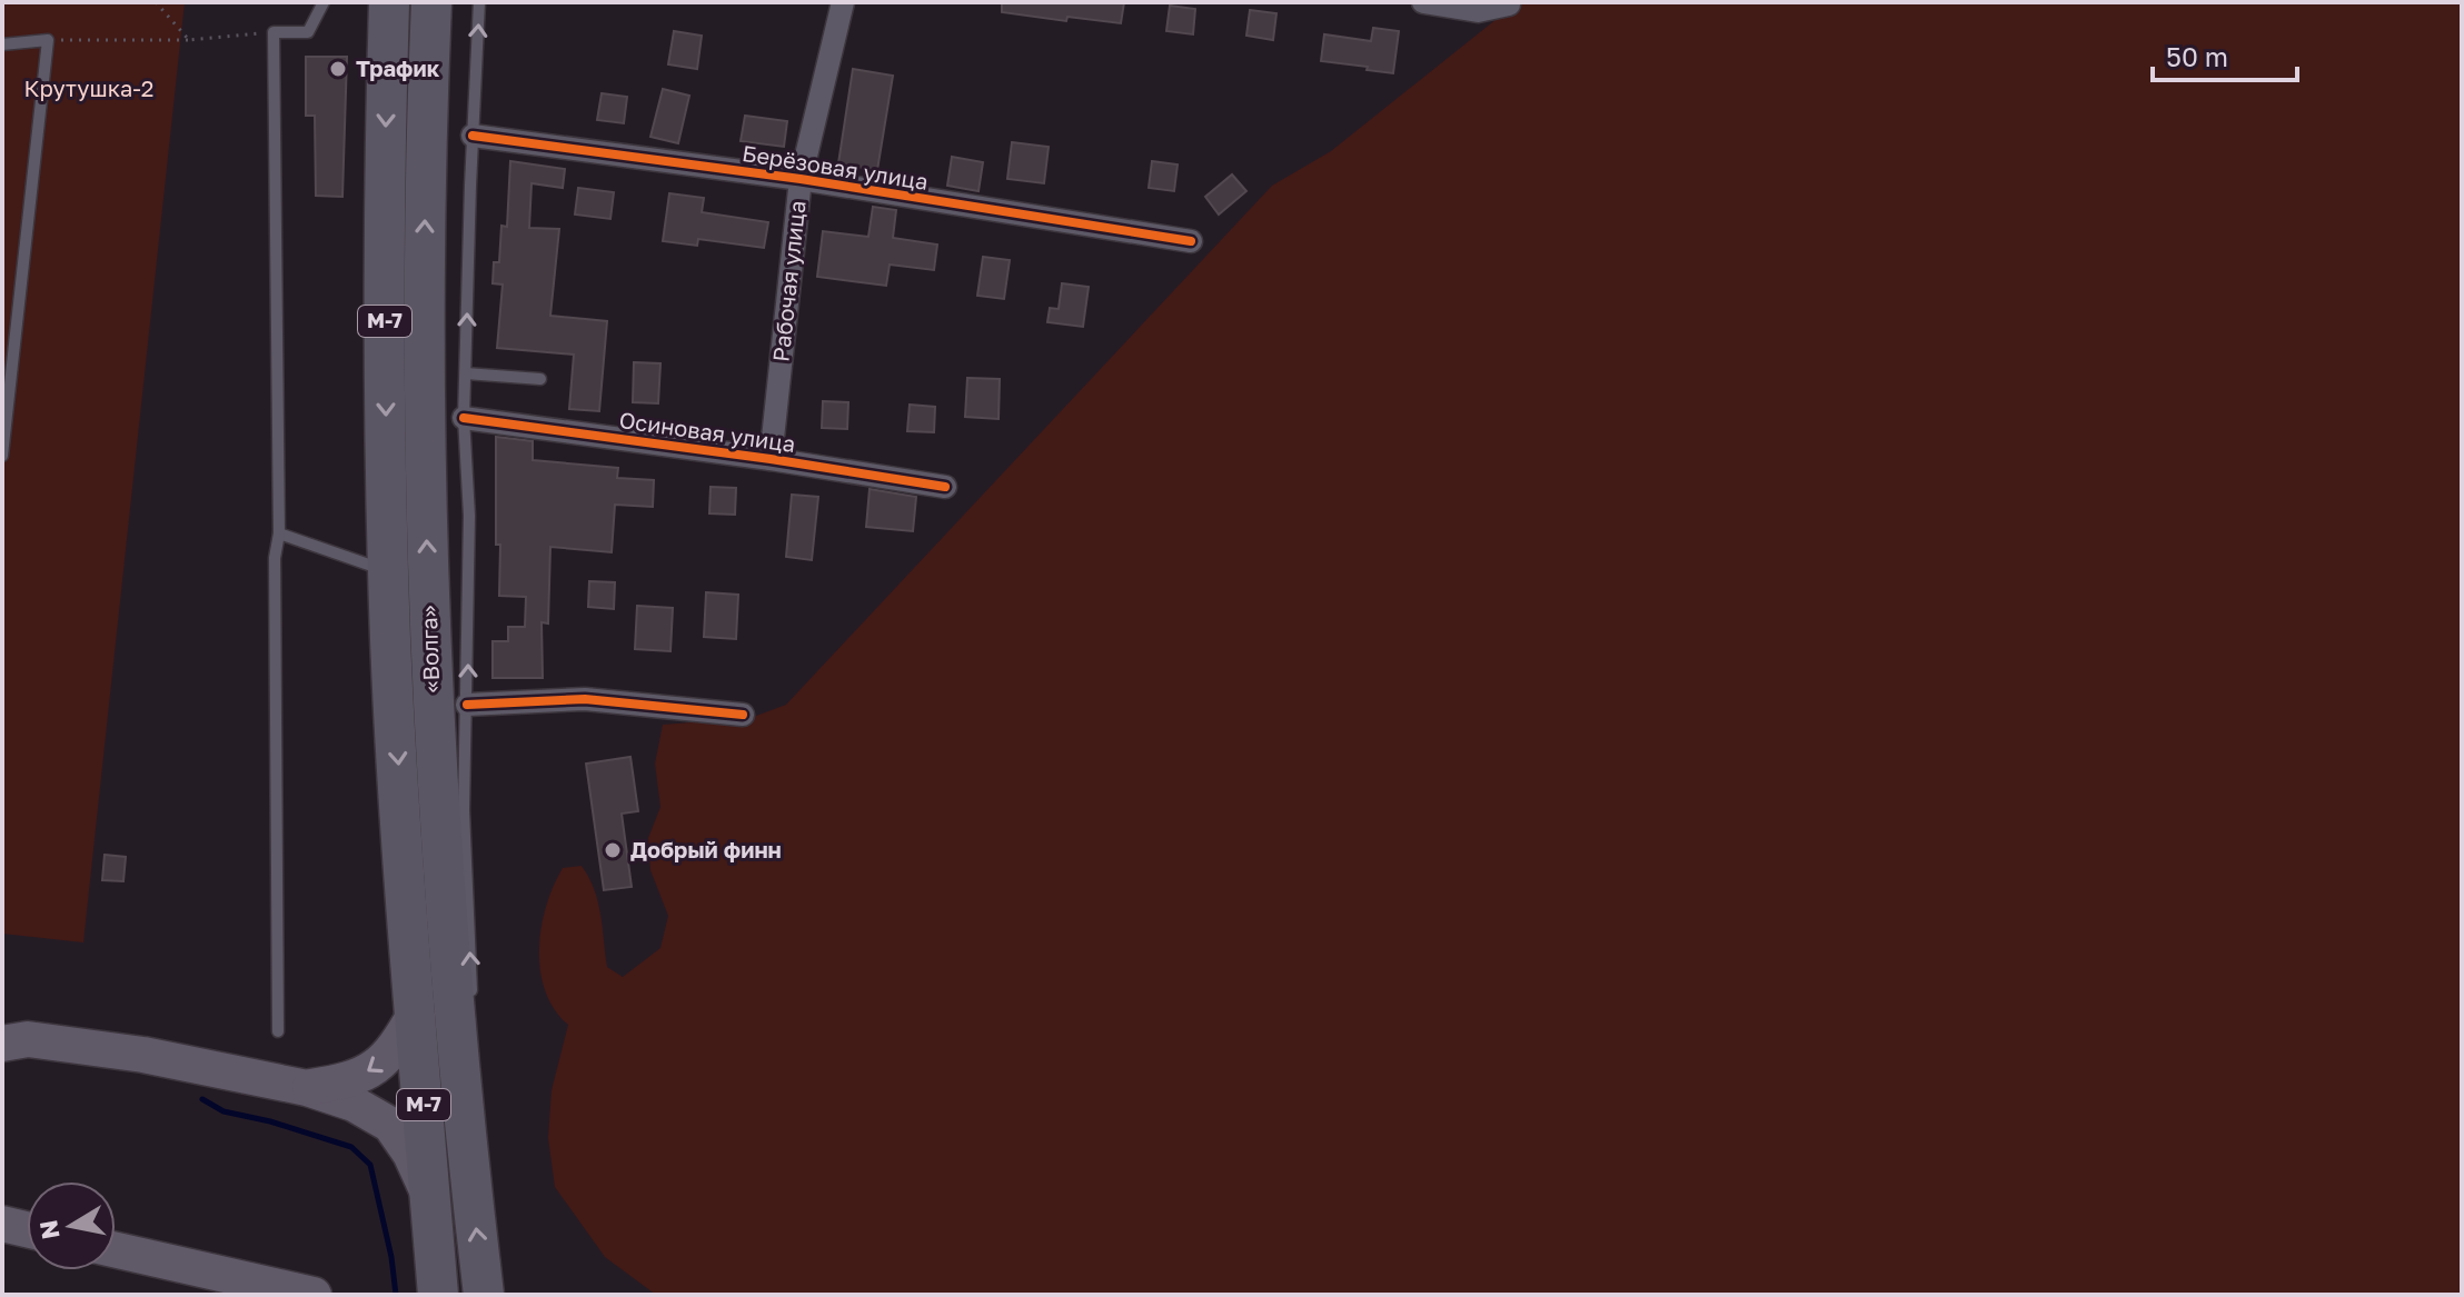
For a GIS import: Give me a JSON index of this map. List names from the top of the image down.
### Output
{
  "streets": {
    "highway": ["М-7", "«Волга»"],
    "street": ["Берёзовая улица", "Рабочая улица", "Осиновая улица"]
  },
  "crossings": [
    ["Берёзовая улица", "Рабочая улица"],
    ["Рабочая улица", "Осиновая улица"]
  ],
  "parks": ["Крутушка-2"],
  "places": ["Трафик", "Добрый финн"],
  "scale_bar": "50 m",
  "north": "left"
}
